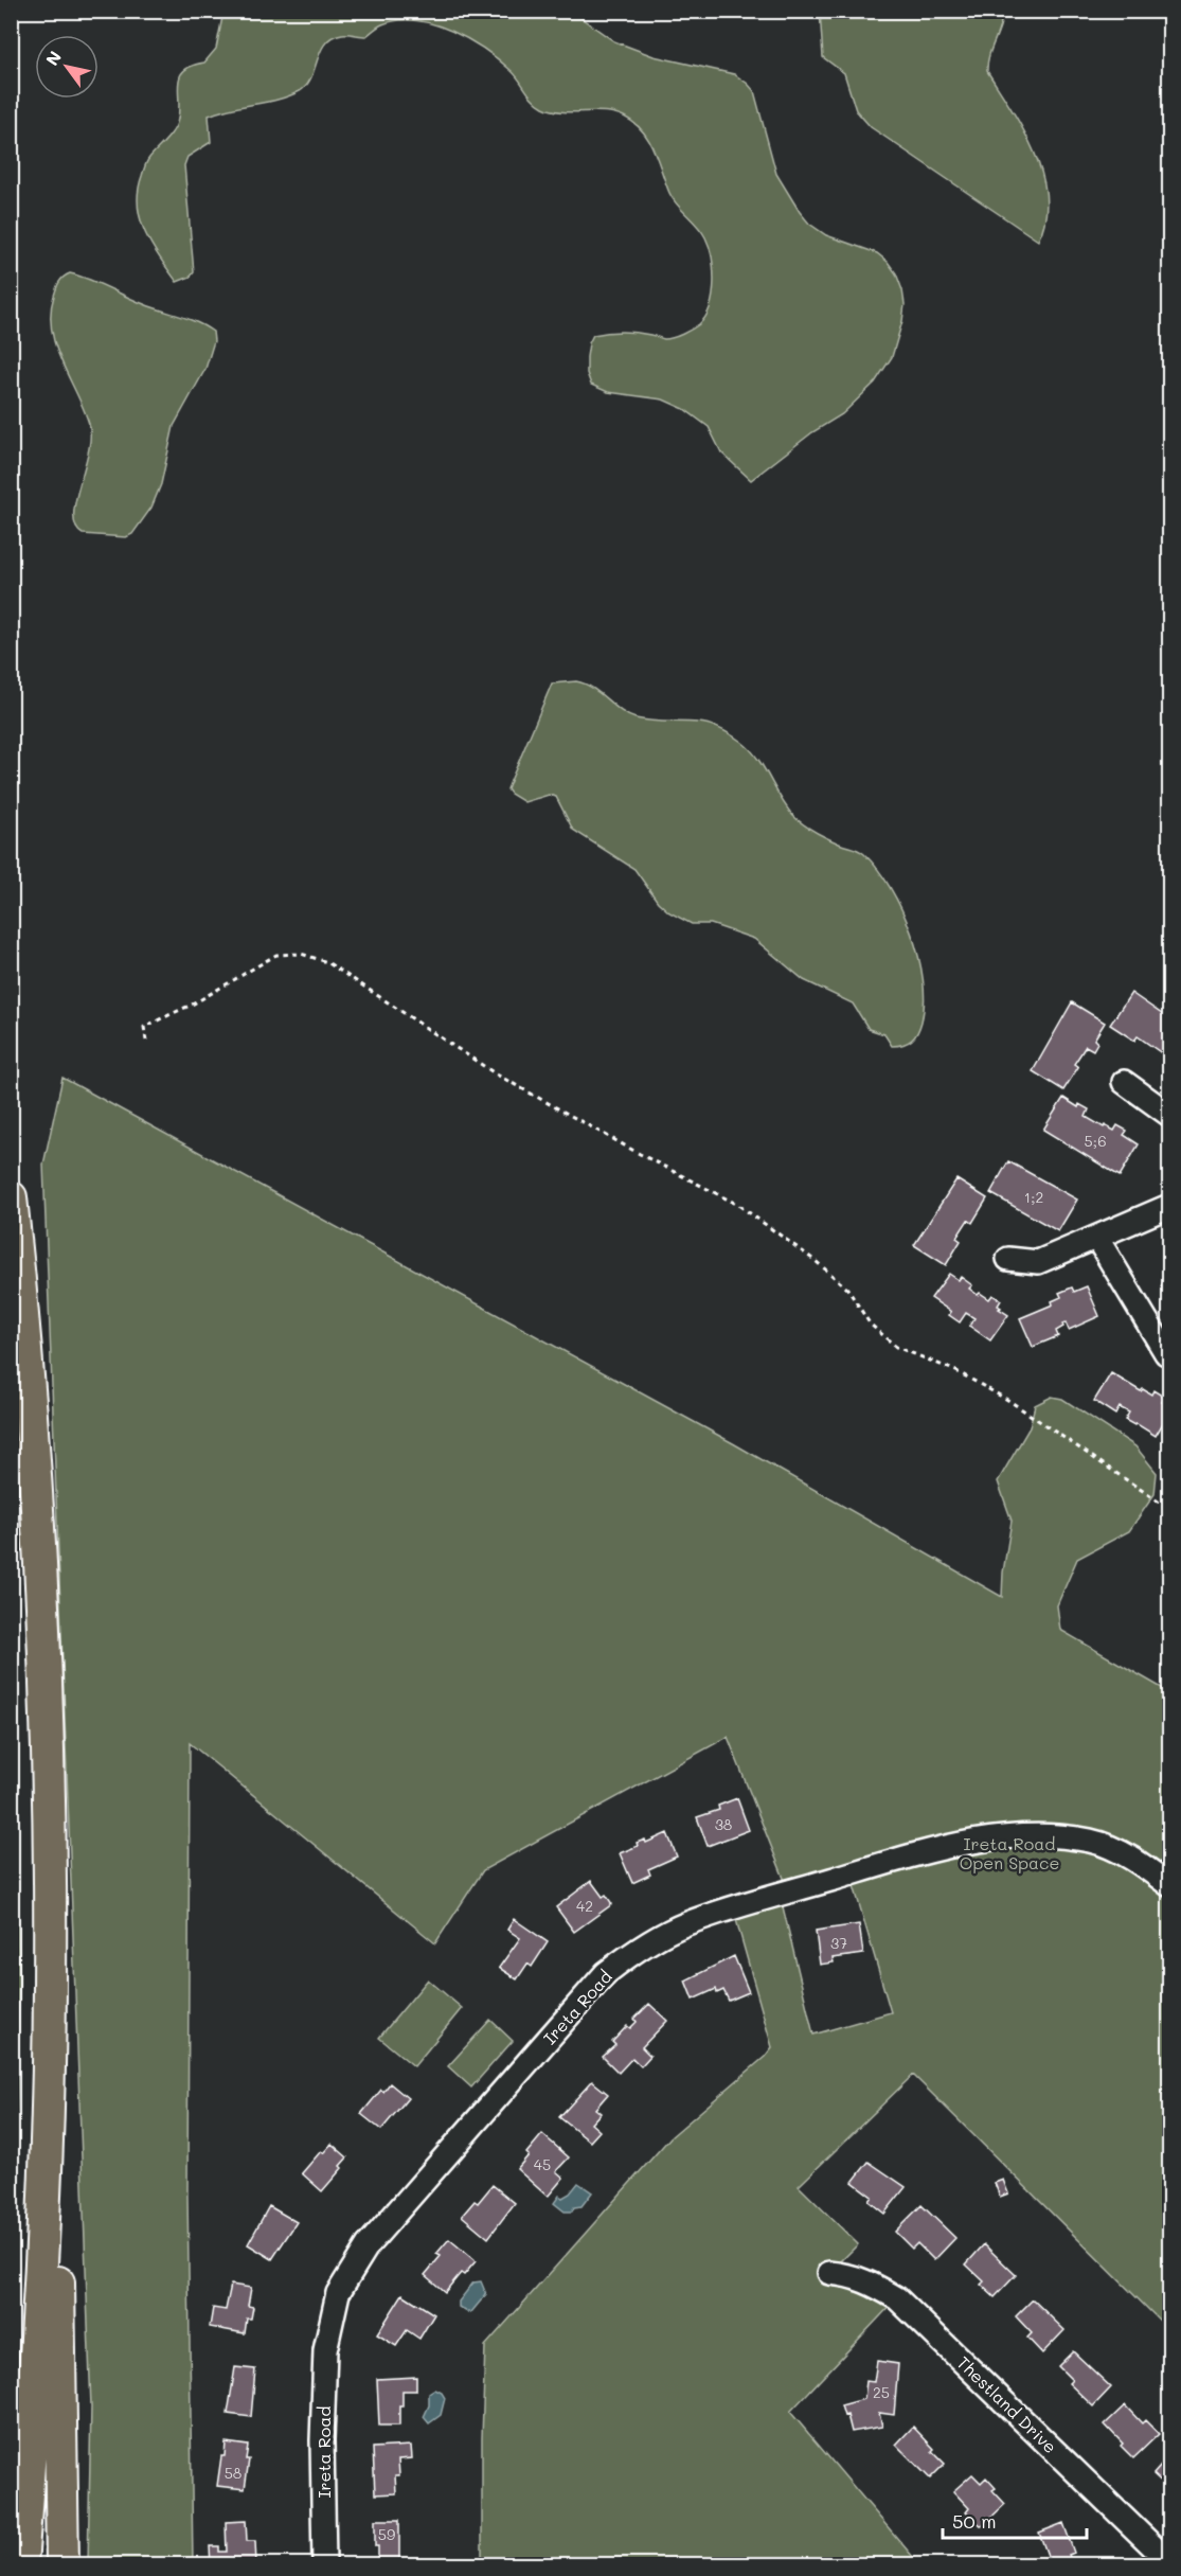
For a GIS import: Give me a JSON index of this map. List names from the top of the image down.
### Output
{
  "streets": {
    "street": ["Ireta Road", "Thestland Drive"]
  },
  "parks": ["Ireta Road Open Space"],
  "house_numbers": [
    "5;6",
    "1;2",
    "38",
    "42",
    "37",
    "45",
    "25",
    "58",
    "59"
  ],
  "scale_bar": "50 m",
  "north": "top left"
}
